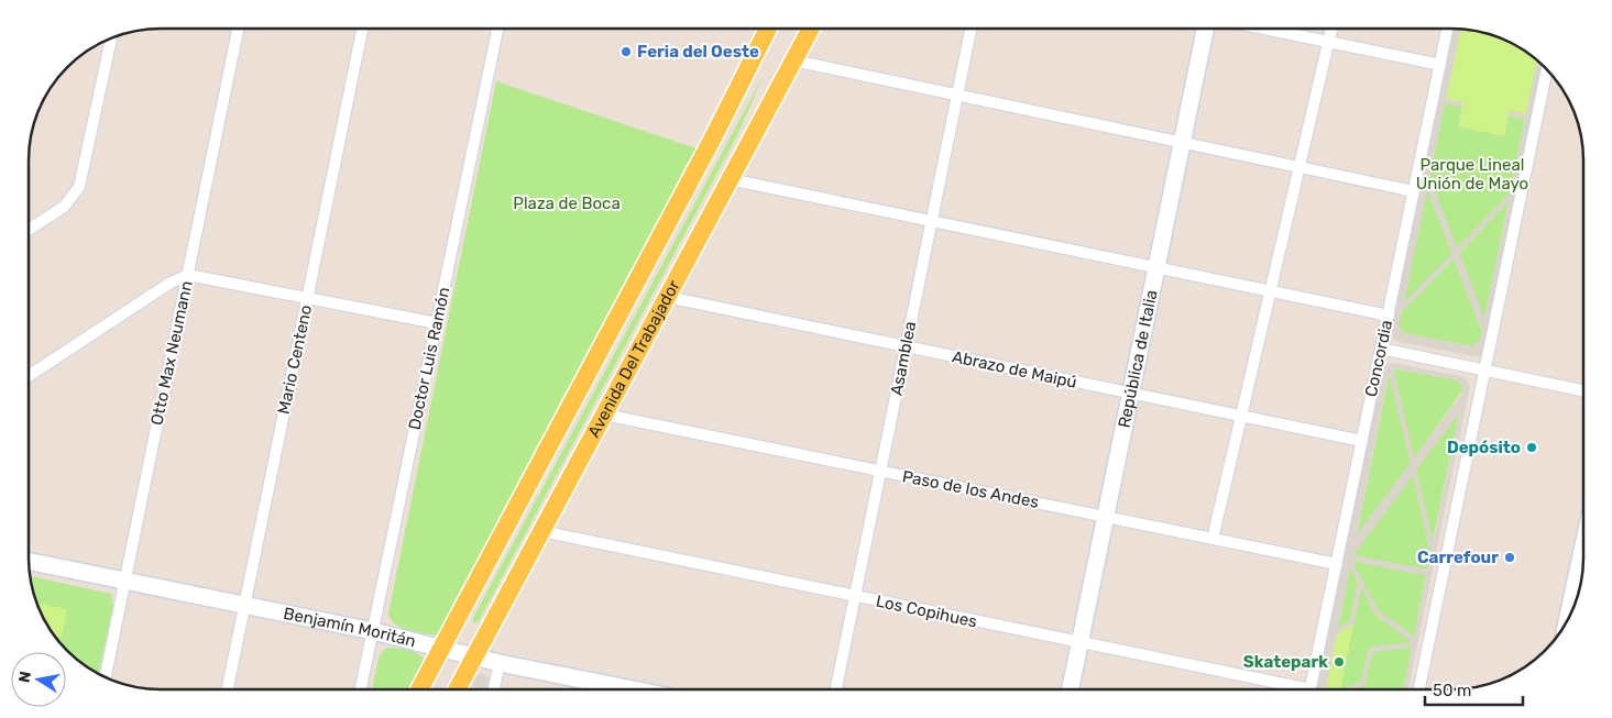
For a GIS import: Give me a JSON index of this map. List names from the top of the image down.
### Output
{
  "streets": {
    "main road": ["Avenida Del Trabajador"],
    "street": [
      "Otto Max Neumann",
      "Doctor Luis Ramón",
      "Asamblea",
      "República de Italia",
      "Concordia",
      "Mario Centeno",
      "Abrazo de Maipú",
      "Paso de los Andes",
      "Los Copihues",
      "Benjamín Moritán"
    ]
  },
  "crossings": [
    ["Otto Max Neumann", "Benjamín Moritán"],
    ["Doctor Luis Ramón", "Benjamín Moritán"],
    ["Avenida Del Trabajador", "Abrazo de Maipú"],
    ["Avenida Del Trabajador", "Paso de los Andes"],
    ["Avenida Del Trabajador", "Los Copihues"],
    ["Avenida Del Trabajador", "Benjamín Moritán"],
    ["Asamblea", "Abrazo de Maipú"],
    ["Asamblea", "Paso de los Andes"],
    ["Asamblea", "Los Copihues"],
    ["República de Italia", "Abrazo de Maipú"],
    ["República de Italia", "Paso de los Andes"],
    ["República de Italia", "Los Copihues"],
    ["Concordia", "Abrazo de Maipú"],
    ["Concordia", "Paso de los Andes"],
    ["Mario Centeno", "Benjamín Moritán"]
  ],
  "parks": ["Parque Lineal Unión de Mayo", "Plaza de Boca"],
  "places": [
    "Feria del Oeste",
    "Depósito",
    "Carrefour",
    "Skatepark"
  ],
  "scale_bar": "50 m",
  "north": "left"
}
